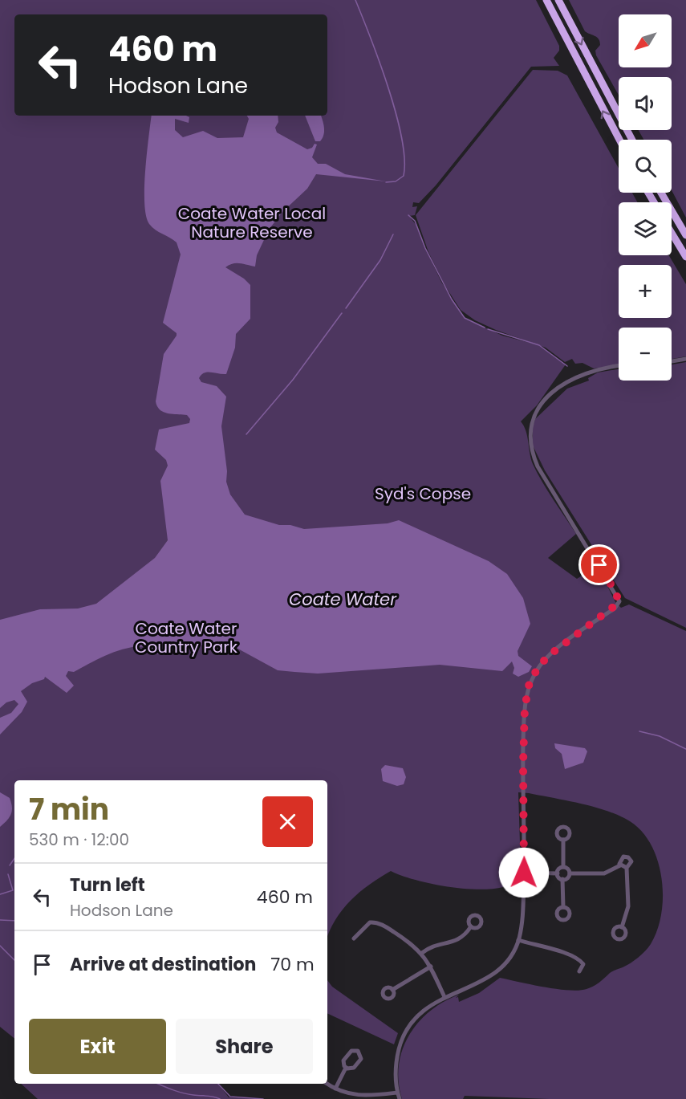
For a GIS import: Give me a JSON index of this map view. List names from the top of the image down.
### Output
{
  "water": ["Coate Water"],
  "parks": ["Coate Water Local Nature Reserve", "Syd's Copse", "Coate Water Country Park"],
  "north": "bottom left",
  "page": {
    "map_buttons": ["+", "−"],
    "turn": ["460 m", "Hodson Lane"],
    "heading": ["7 min", "530 m · 12:00"],
    "list": [
      {
        "name": "Turn left",
        "note": "Hodson Lane",
        "value": "460 m"
      },
      {
        "name": "Arrive at destination",
        "value": "70 m"
      }
    ],
    "buttons": ["Exit", "Share"]
  }
}
